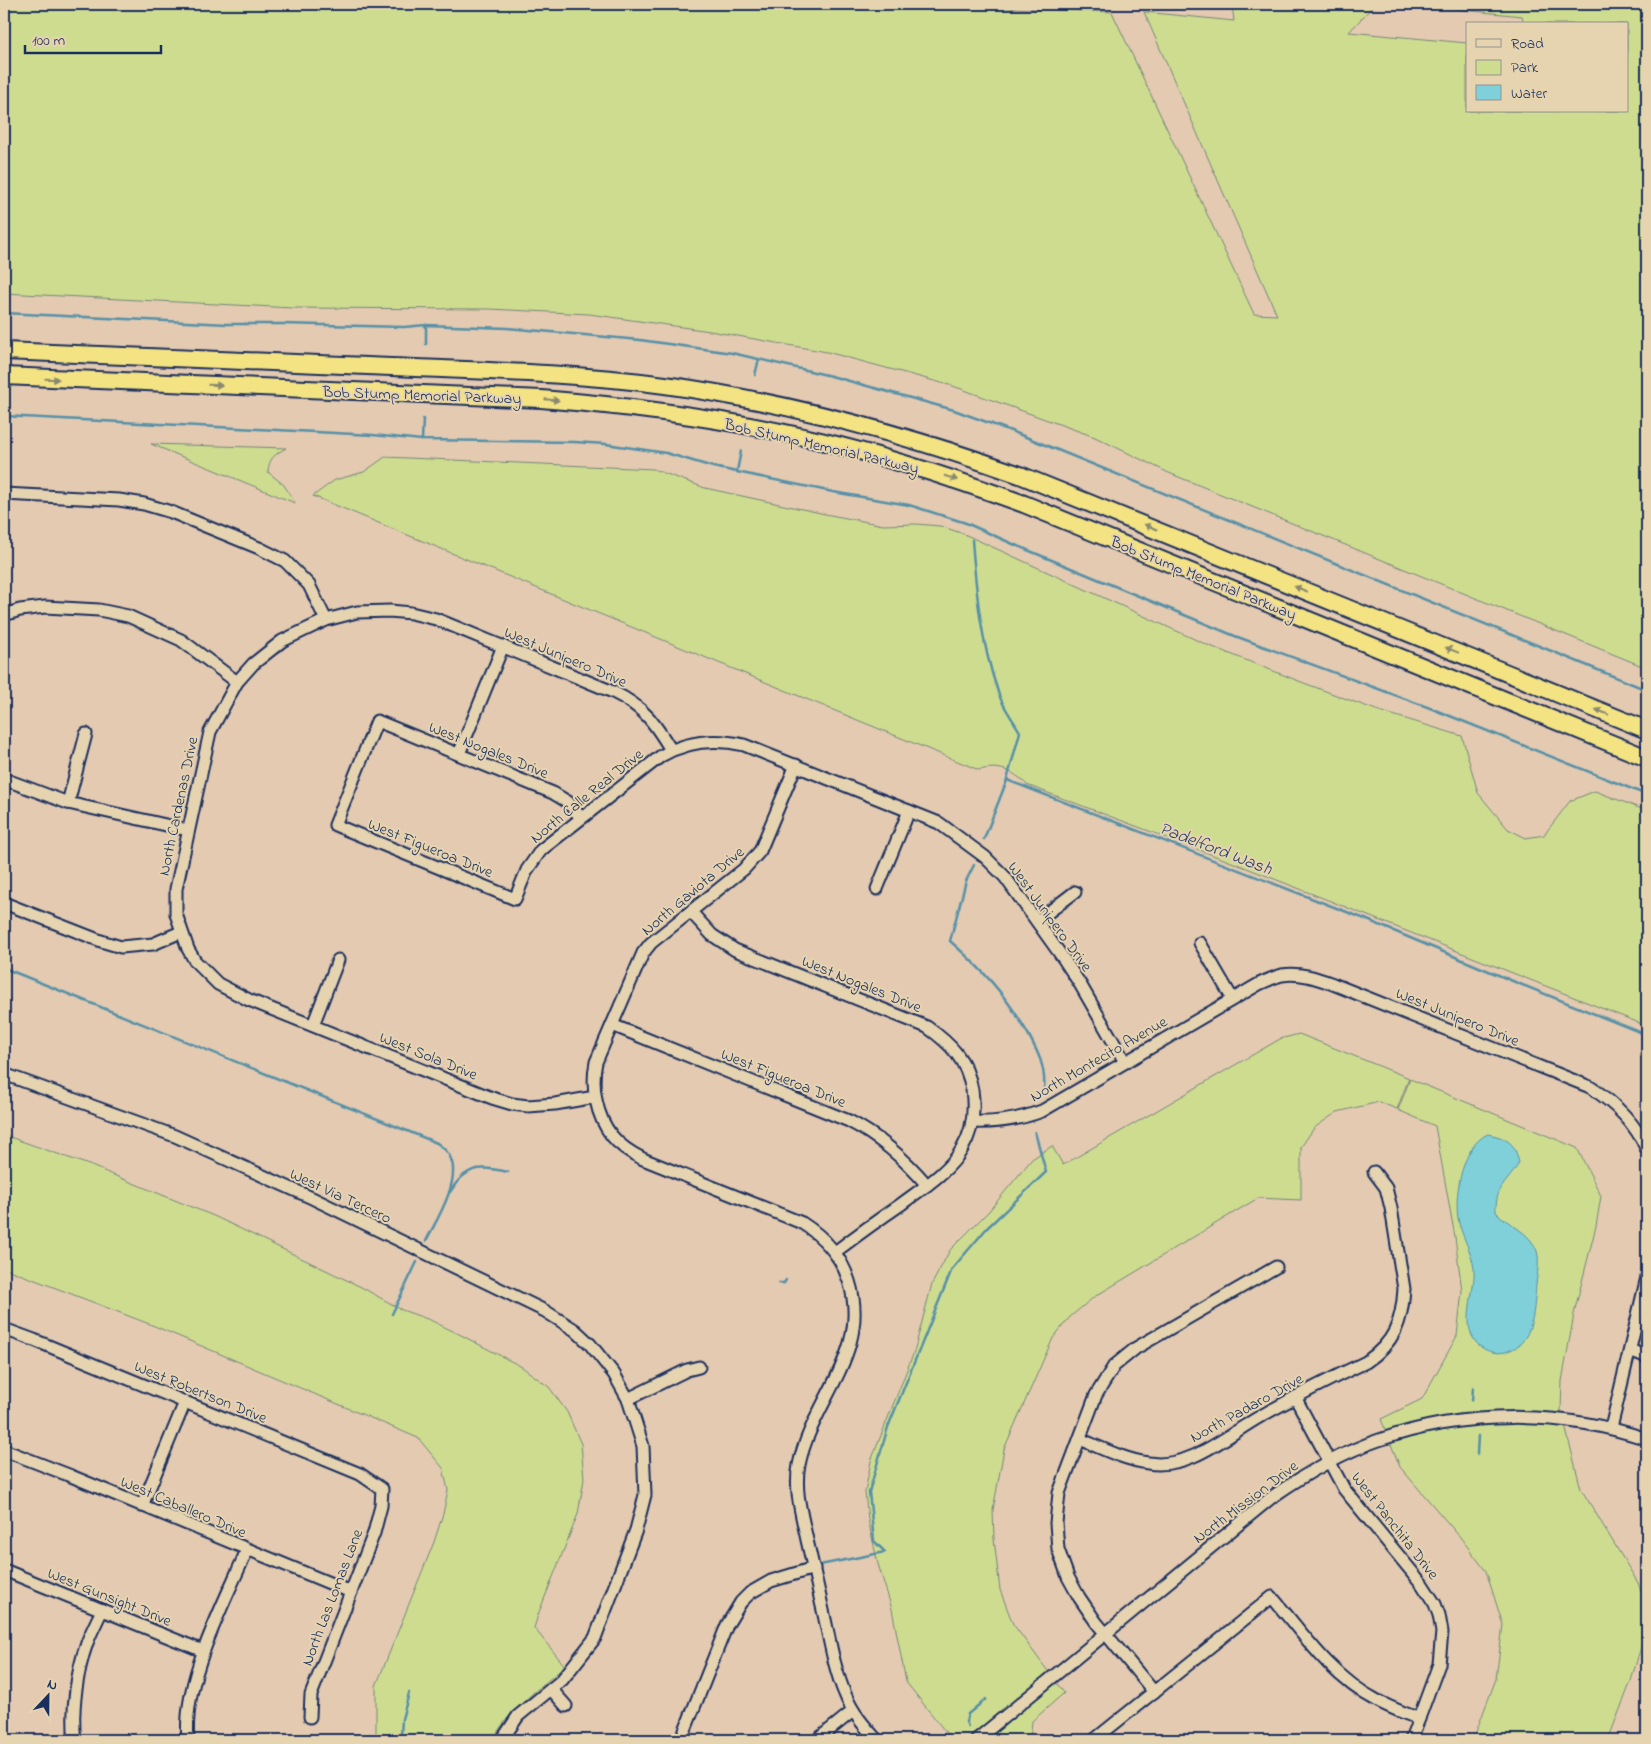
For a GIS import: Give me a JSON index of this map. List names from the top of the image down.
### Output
{
  "streets": {
    "highway": ["Bob Stump Memorial Parkway"],
    "street": [
      "West Junipero Drive",
      "West Nogales Drive",
      "North Calle Real Drive",
      "North Cardenas Drive",
      "West Figueroa Drive",
      "North Gaviota Drive",
      "West Sola Drive",
      "North Montecito Avenue",
      "West Via Tercero",
      "West Robertson Drive",
      "North Padaro Drive",
      "North Mission Drive",
      "West Caballero Drive",
      "West Panchita Drive",
      "West Gunsight Drive",
      "North Las Lomas Lane"
    ]
  },
  "crossings": [
    ["West Junipero Drive", "North Calle Real Drive"],
    ["West Junipero Drive", "North Cardenas Drive"],
    ["West Junipero Drive", "North Gaviota Drive"],
    ["West Junipero Drive", "North Montecito Avenue"],
    ["West Nogales Drive", "North Calle Real Drive"],
    ["West Nogales Drive", "West Figueroa Drive"],
    ["West Nogales Drive", "North Gaviota Drive"],
    ["West Nogales Drive", "North Montecito Avenue"],
    ["North Calle Real Drive", "West Figueroa Drive"],
    ["North Cardenas Drive", "West Sola Drive"],
    ["West Figueroa Drive", "North Gaviota Drive"],
    ["North Gaviota Drive", "West Sola Drive"],
    ["West Robertson Drive", "North Las Lomas Lane"],
    ["North Padaro Drive", "West Panchita Drive"],
    ["North Mission Drive", "West Panchita Drive"],
    ["West Caballero Drive", "North Las Lomas Lane"]
  ],
  "water": ["Padelford Wash"],
  "legend": ["Road", "Park", "Water"],
  "scale_bar": "100 m",
  "north": "top"
}
